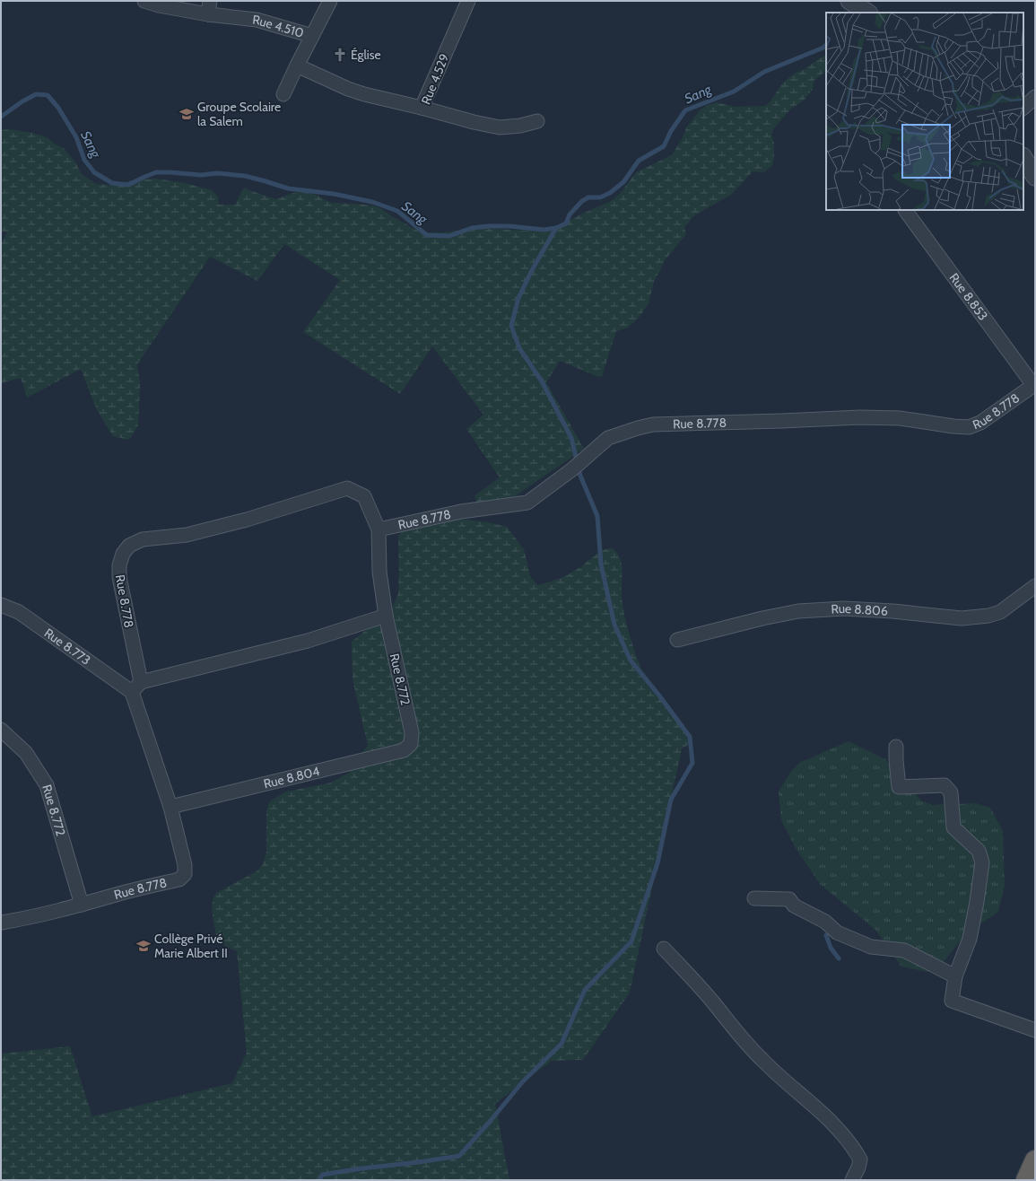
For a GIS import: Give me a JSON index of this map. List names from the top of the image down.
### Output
{
  "streets": {
    "street": [
      "Rue 4.510",
      "Rue 4.529",
      "Rue 8.853",
      "Rue 8.778",
      "Rue 8.806",
      "Rue 8.773",
      "Rue 8.772",
      "Rue 8.804"
    ]
  },
  "crossings": [
    ["Rue 8.853", "Rue 8.778"],
    ["Rue 8.778", "Rue 8.773"],
    ["Rue 8.778", "Rue 8.772"],
    ["Rue 8.778", "Rue 8.804"],
    ["Rue 8.772", "Rue 8.804"]
  ],
  "water": ["Sang"],
  "places": {
    "church": ["Église"],
    "school or university": ["Groupe Scolaire la Salem", "Collège Privé Marie Albert II"]
  }
}
